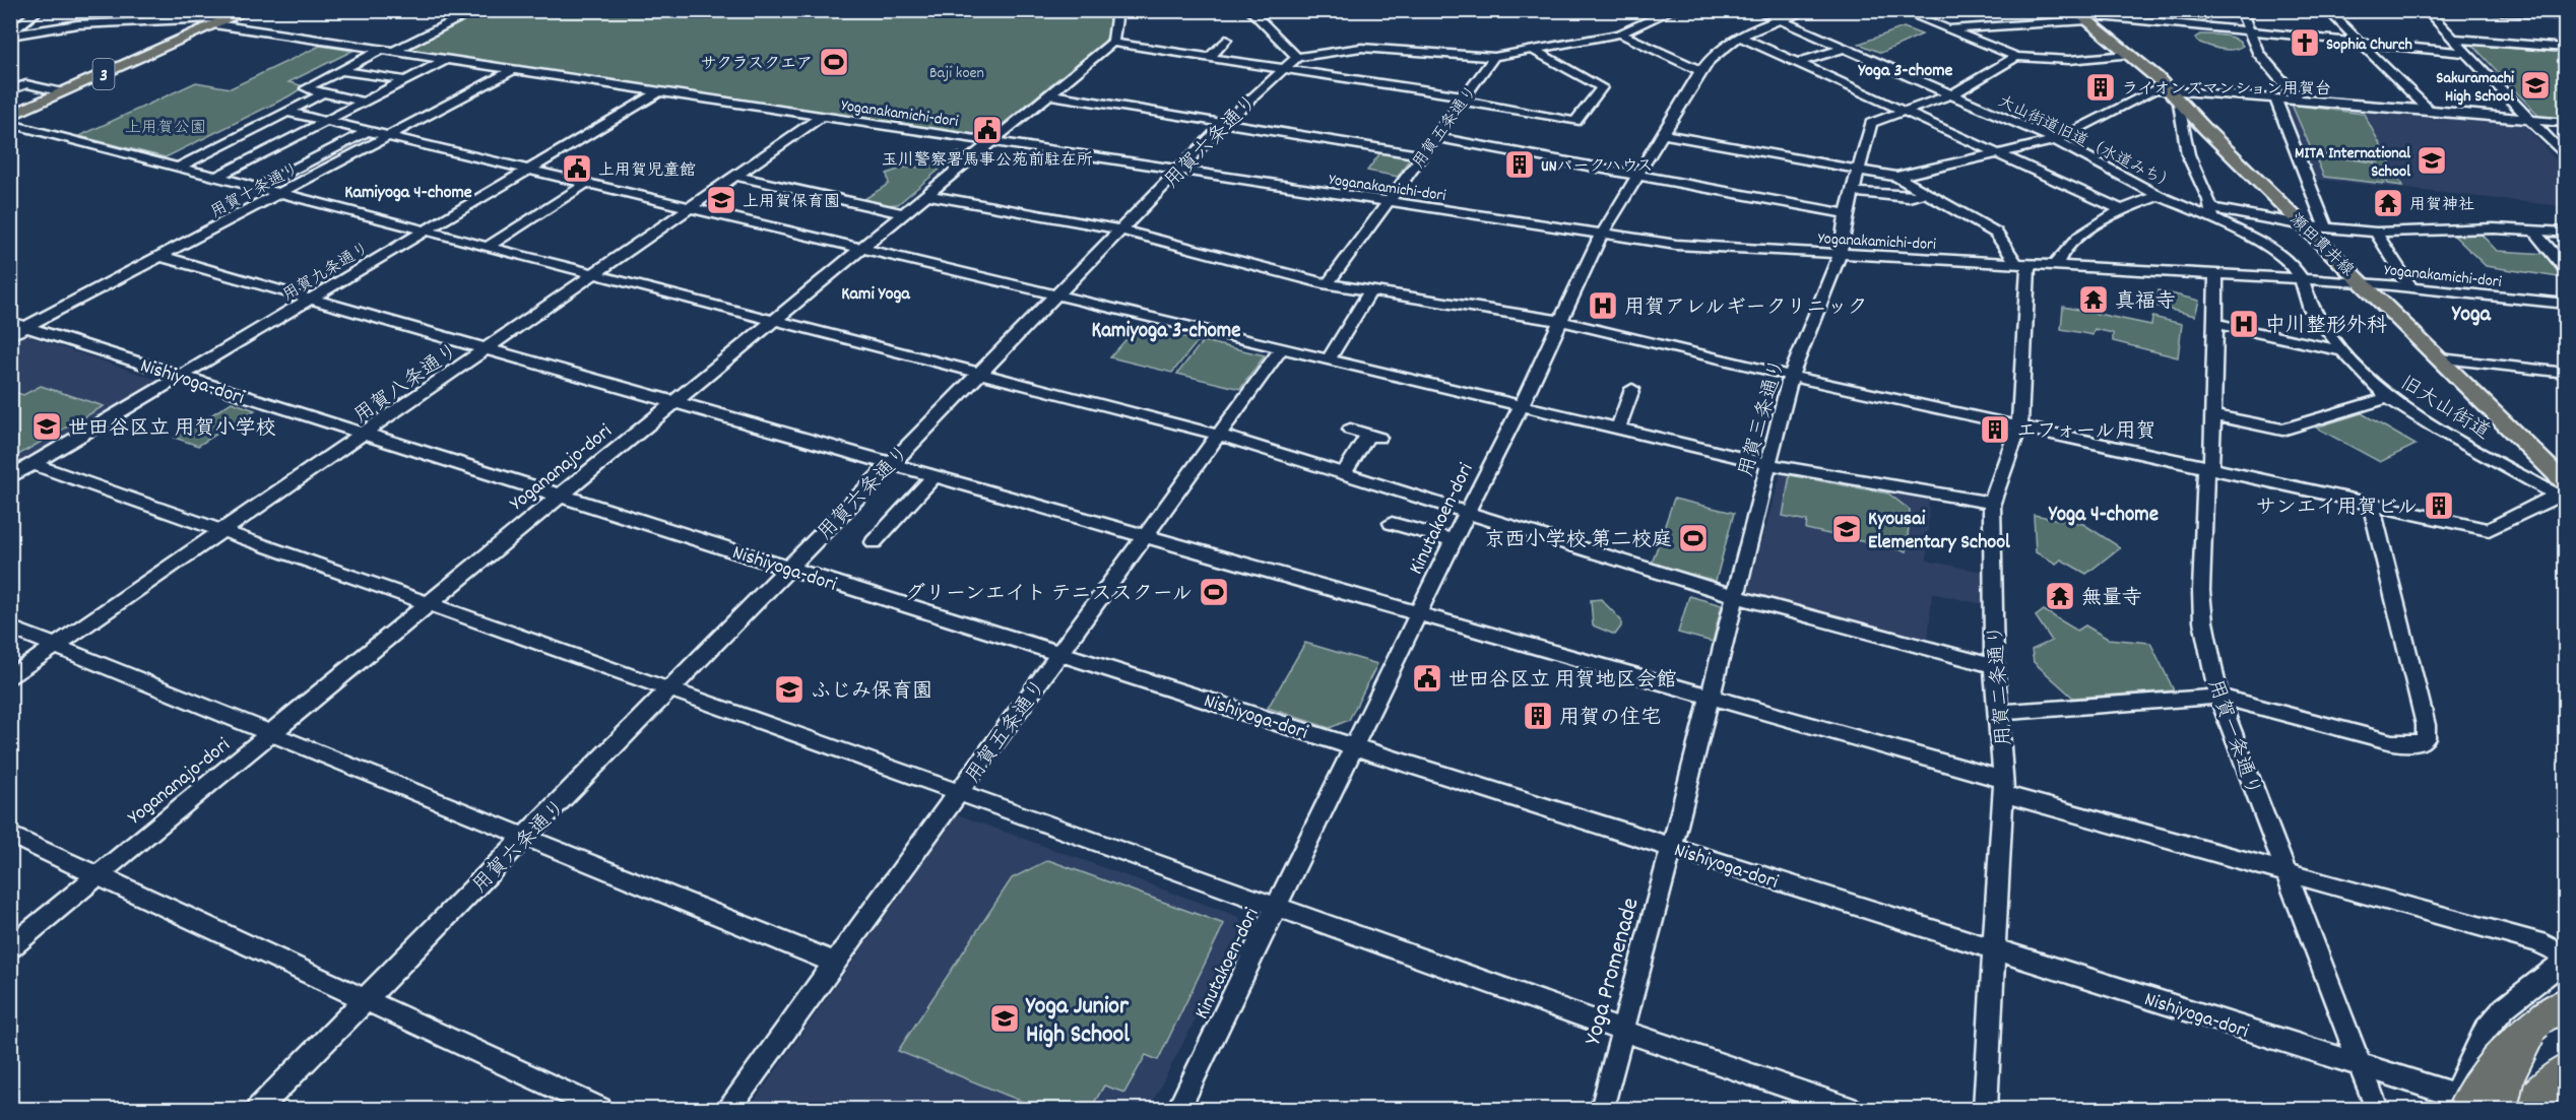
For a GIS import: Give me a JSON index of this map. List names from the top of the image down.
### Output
{
  "streets": {
    "main road": ["3", "瀬田貫井線"],
    "street": [
      "Yoganakamichi-dori",
      "用賀五条通り",
      "用賀六条通り",
      "大山街道旧道（水道みち）",
      "用賀十条通り",
      "用賀九条通り",
      "Nishiyoga-dori",
      "用賀八条通り",
      "旧大山街道",
      "用賀三条通り",
      "Yogananajo-dori",
      "Kinutakoen-dori",
      "用賀二条通り",
      "用賀一条通り",
      "Yoga Promenade"
    ]
  },
  "crossings": [
    ["3", "Yoganakamichi-dori"],
    ["Yoganakamichi-dori", "用賀五条通り"],
    ["Yoganakamichi-dori", "用賀六条通り"],
    ["Yoganakamichi-dori", "用賀十条通り"],
    ["Yoganakamichi-dori", "瀬田貫井線"],
    ["Yoganakamichi-dori", "用賀九条通り"],
    ["Yoganakamichi-dori", "用賀八条通り"],
    ["Yoganakamichi-dori", "旧大山街道"],
    ["Yoganakamichi-dori", "用賀三条通り"],
    ["Yoganakamichi-dori", "Yogananajo-dori"],
    ["Yoganakamichi-dori", "Kinutakoen-dori"],
    ["Yoganakamichi-dori", "用賀二条通り"],
    ["Yoganakamichi-dori", "用賀一条通り"],
    ["用賀五条通り", "Nishiyoga-dori"],
    ["用賀六条通り", "Nishiyoga-dori"],
    ["大山街道旧道（水道みち）", "旧大山街道"],
    ["大山街道旧道（水道みち）", "用賀三条通り"],
    ["大山街道旧道（水道みち）", "Kinutakoen-dori"],
    ["用賀十条通り", "Nishiyoga-dori"],
    ["瀬田貫井線", "旧大山街道"],
    ["用賀九条通り", "Nishiyoga-dori"],
    ["Nishiyoga-dori", "用賀八条通り"],
    ["Nishiyoga-dori", "用賀三条通り"],
    ["Nishiyoga-dori", "Yogananajo-dori"],
    ["Nishiyoga-dori", "Kinutakoen-dori"],
    ["Nishiyoga-dori", "用賀二条通り"],
    ["Nishiyoga-dori", "用賀一条通り"],
    ["Nishiyoga-dori", "Yoga Promenade"],
    ["用賀三条通り", "Yoga Promenade"]
  ],
  "districts": [
    "Yoga 3-chome",
    "Kamiyoga 4-chome",
    "Kami Yoga",
    "Yoga",
    "Kamiyoga 3-chome",
    "Yoga 4-chome"
  ],
  "parks": ["Baji koen", "上用賀公園"],
  "places": {
    "church": ["Sophia Church"],
    "sports": ["サクラスクエア", "京西小学校 第二校庭", "グリーンエイト テニススクール"],
    "school or university": [
      "Sakuramachi High School",
      "MITA International School",
      "上用賀保育園",
      "世田谷区立 用賀小学校",
      "Kyousai Elementary School",
      "ふじみ保育園",
      "Yoga Junior High School"
    ],
    "building": [
      "ライオンズマンション用賀台",
      "UNパークハウス",
      "エフォール用賀",
      "サンエイ用賀ビル",
      "用賀の住宅"
    ],
    "public building": ["玉川警察署馬事公苑前駐在所", "上用賀児童館", "世田谷区立 用賀地区会館"],
    "temple": ["用賀神社", "真福寺", "無量寺"],
    "hospital": ["用賀アレルギークリニック", "中川整形外科"]
  }
}
